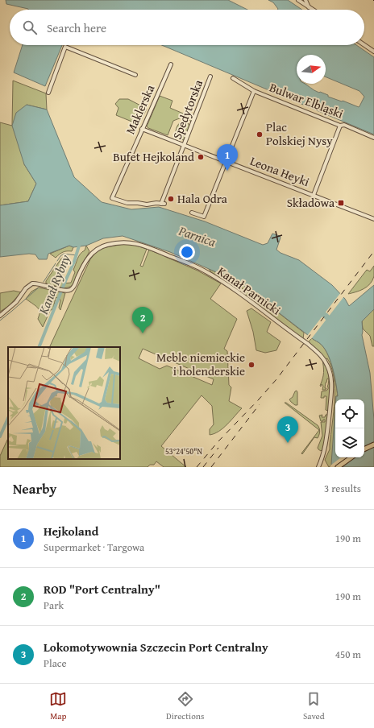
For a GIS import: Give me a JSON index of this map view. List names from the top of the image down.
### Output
{
  "streets": {
    "street": [
      "Bulwar Elbląski",
      "Maklerska",
      "Spedytorska",
      "Leona Heyki",
      "Kanał Parnicki"
    ]
  },
  "crossings": [
    ["Maklerska", "Spedytorska"],
    ["Maklerska", "Leona Heyki"],
    ["Spedytorska", "Leona Heyki"]
  ],
  "water": ["Parnica", "Kanał Rybny"],
  "places": {
    "other": [
      "Plac Polskiej Nysy",
      "Bufet Hejkoland",
      "Hala Odra",
      "Meble niemieckie i holenderskie"
    ],
    "transit": ["Składowa"]
  },
  "north": "right",
  "page": {
    "search": "Search here",
    "pins": ["1", "2", "3"],
    "heading": ["Nearby", "3 results"],
    "list": [
      {
        "mark": "1",
        "name": "Hejkoland",
        "note": "Supermarket · Targowa",
        "value": "190 m"
      },
      {
        "mark": "2",
        "name": "ROD \"Port Centralny\"",
        "note": "Park",
        "value": "190 m"
      },
      {
        "mark": "3",
        "name": "Lokomotywownia Szczecin Port Centralny",
        "note": "Place",
        "value": "450 m"
      }
    ],
    "nav": ["Map", "Directions", "Saved"]
  },
  "coordinates": ["53°24'50\"N"]
}
